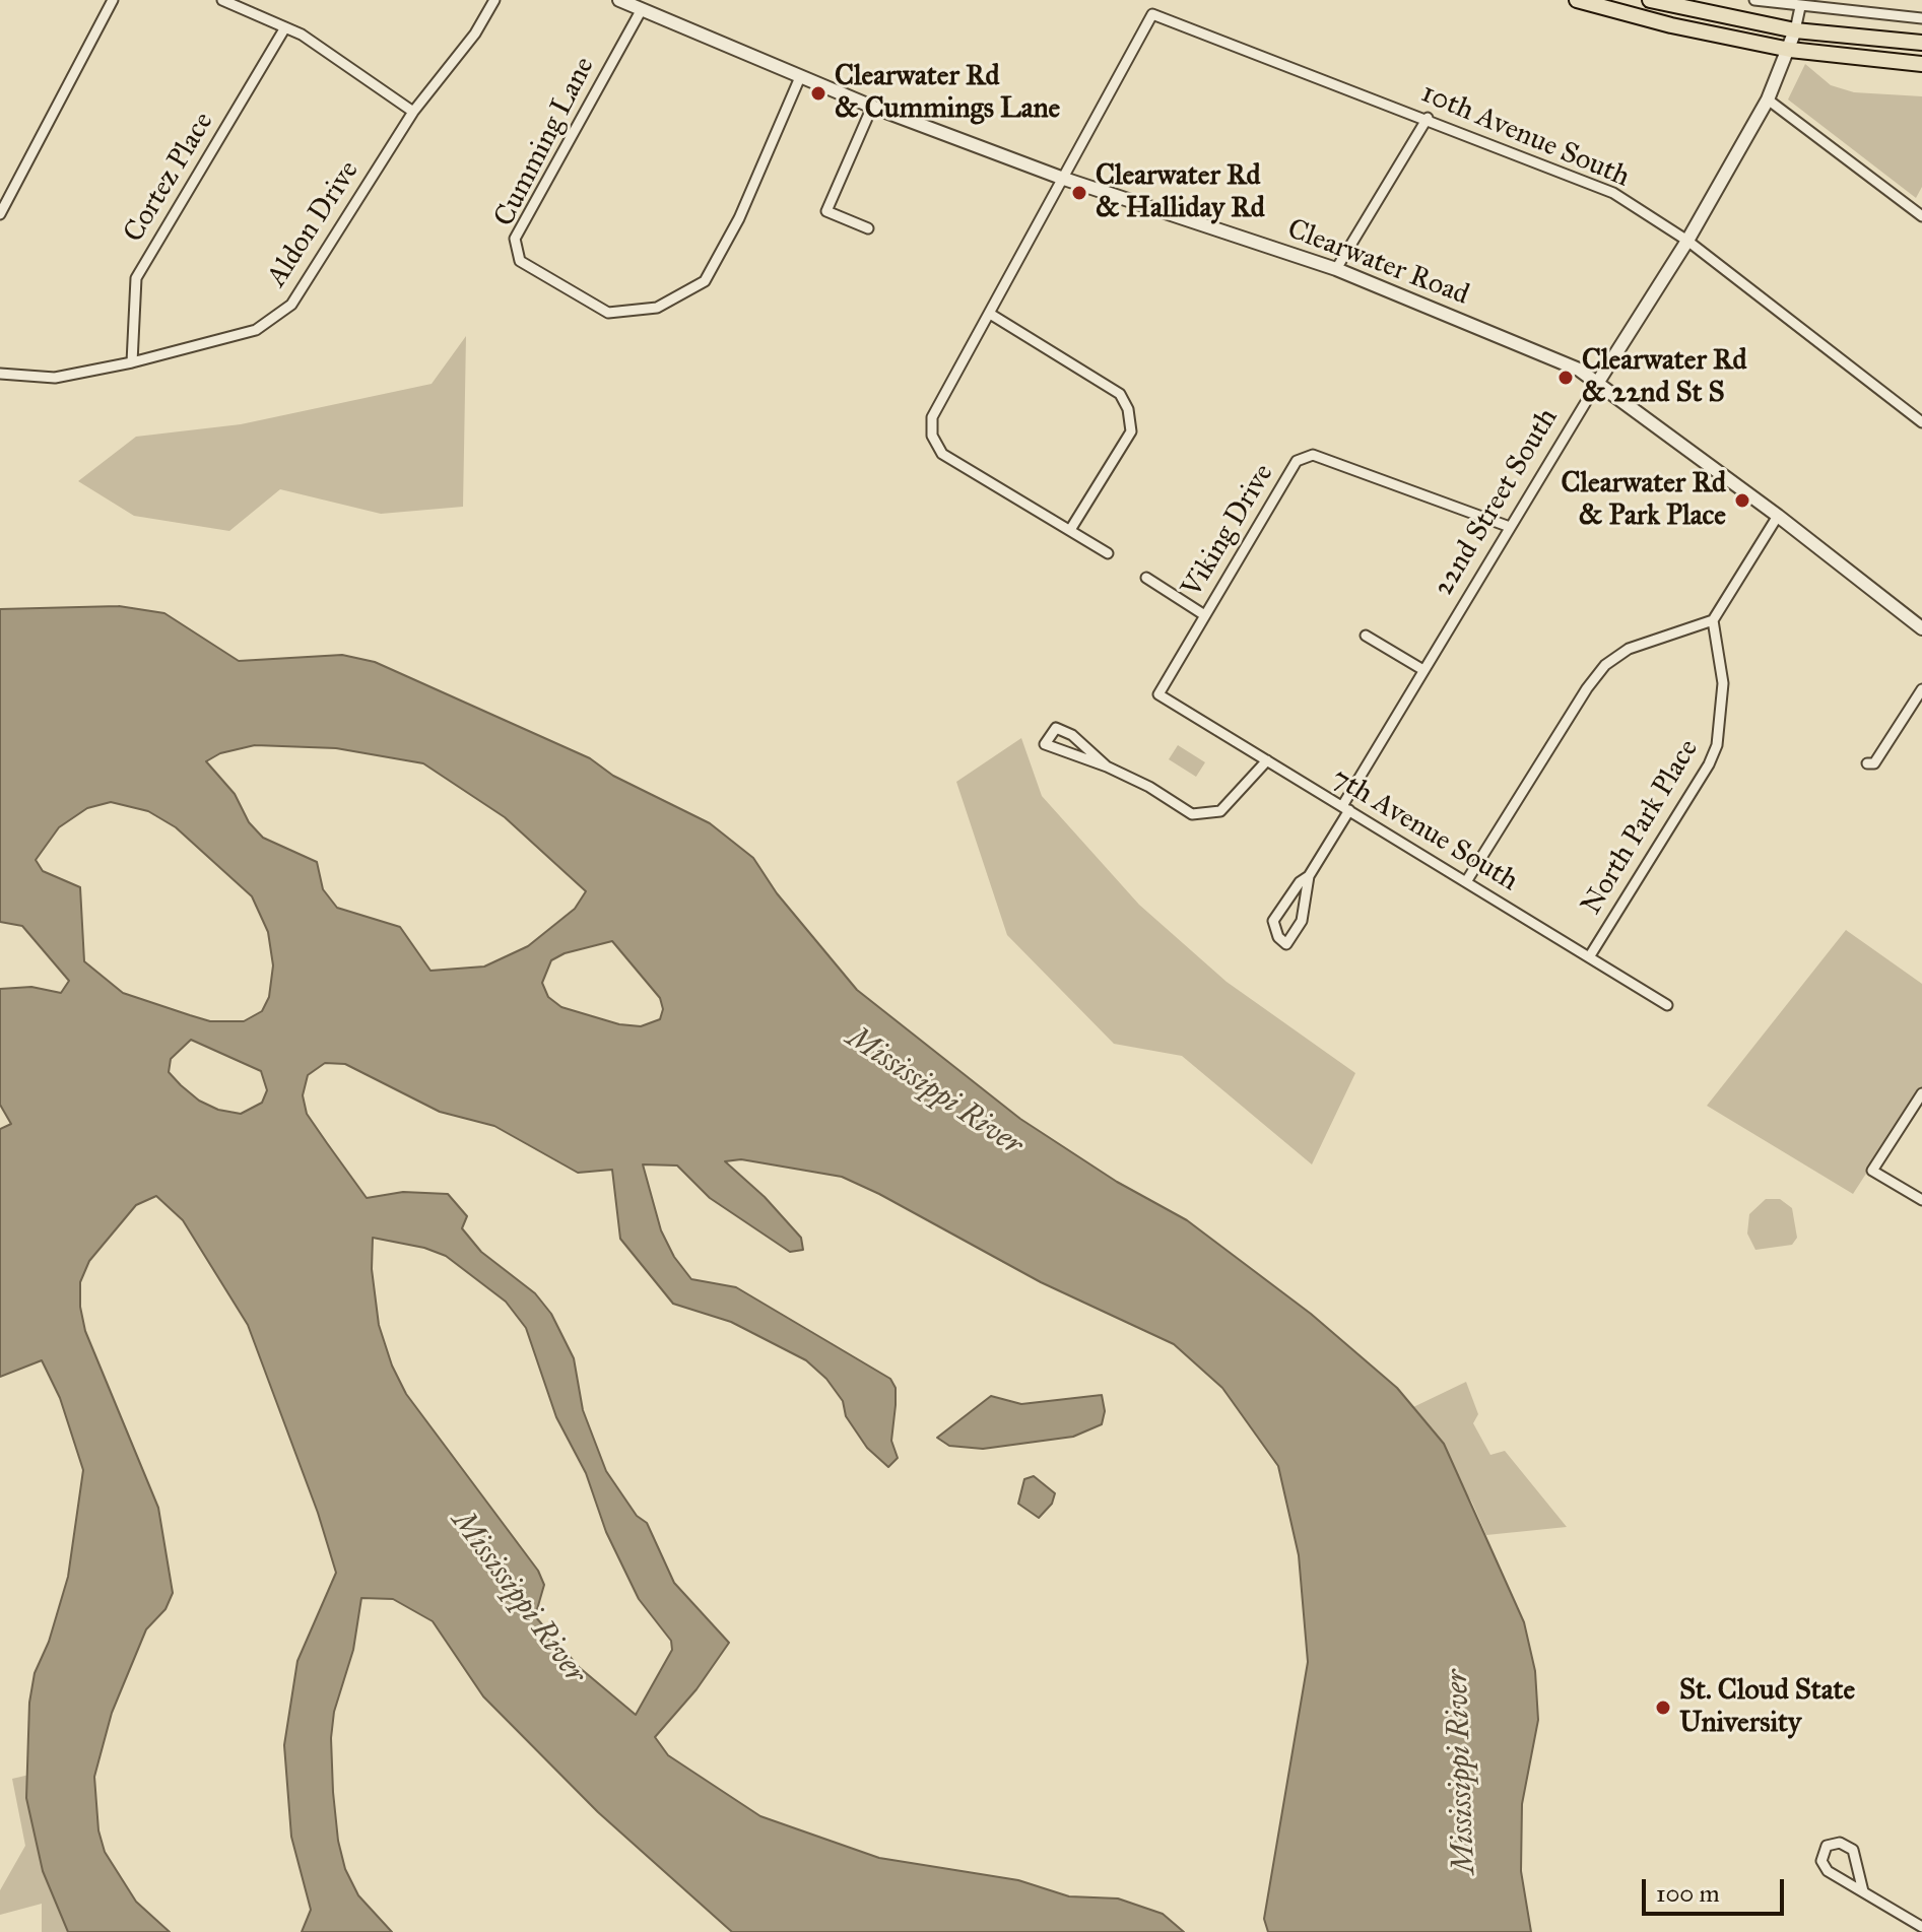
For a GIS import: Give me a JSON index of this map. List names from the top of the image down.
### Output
{
  "streets": {
    "street": [
      "10th Avenue South",
      "Cumming Lane",
      "Cortez Place",
      "Aldon Drive",
      "Clearwater Road",
      "22nd Street South",
      "Viking Drive",
      "North Park Place",
      "7th Avenue South"
    ]
  },
  "crossings": [
    ["10th Avenue South", "Clearwater Road"],
    ["10th Avenue South", "22nd Street South"],
    ["Cumming Lane", "Clearwater Road"],
    ["Cortez Place", "Aldon Drive"],
    ["Clearwater Road", "22nd Street South"],
    ["22nd Street South", "Viking Drive"],
    ["22nd Street South", "7th Avenue South"],
    ["Viking Drive", "7th Avenue South"],
    ["North Park Place", "7th Avenue South"]
  ],
  "water": ["Mississippi River"],
  "places": [
    "Clearwater Rd & Cummings Lane",
    "Clearwater Rd & Halliday Rd",
    "Clearwater Rd & 22nd St S",
    "Clearwater Rd & Park Place",
    "St. Cloud State University"
  ],
  "scale_bar": "100 m"
}
